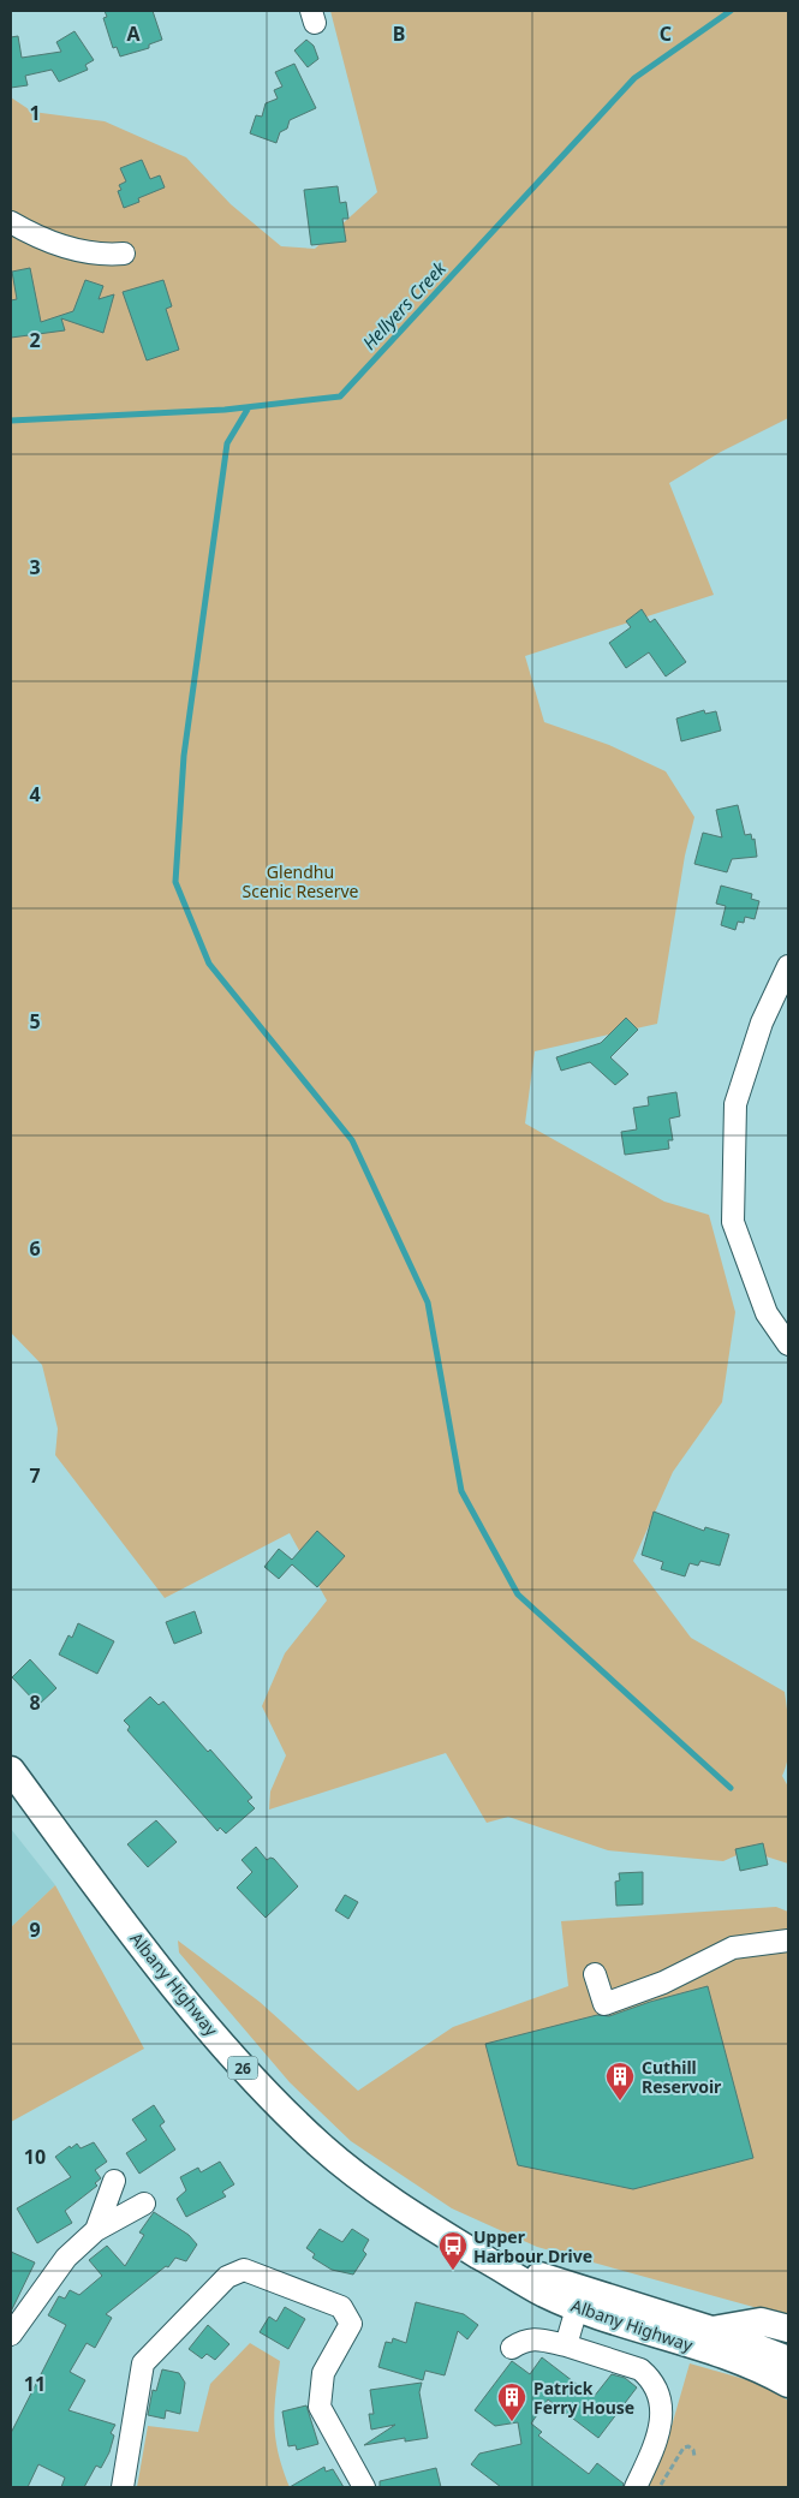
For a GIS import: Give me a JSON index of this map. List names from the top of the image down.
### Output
{
  "streets": {
    "main road": ["Albany Highway", "26"]
  },
  "water": ["Hellyers Creek"],
  "parks": ["Glendhu Scenic Reserve"],
  "places": {
    "building": ["Cuthill Reservoir", "Patrick Ferry House"],
    "bus stop": ["Upper Harbour Drive"]
  },
  "grid": {
    "columns": ["A", "B", "C"],
    "rows": [
      "1",
      "2",
      "3",
      "4",
      "5",
      "6",
      "7",
      "8",
      "9",
      "10",
      "11"
    ]
  }
}
